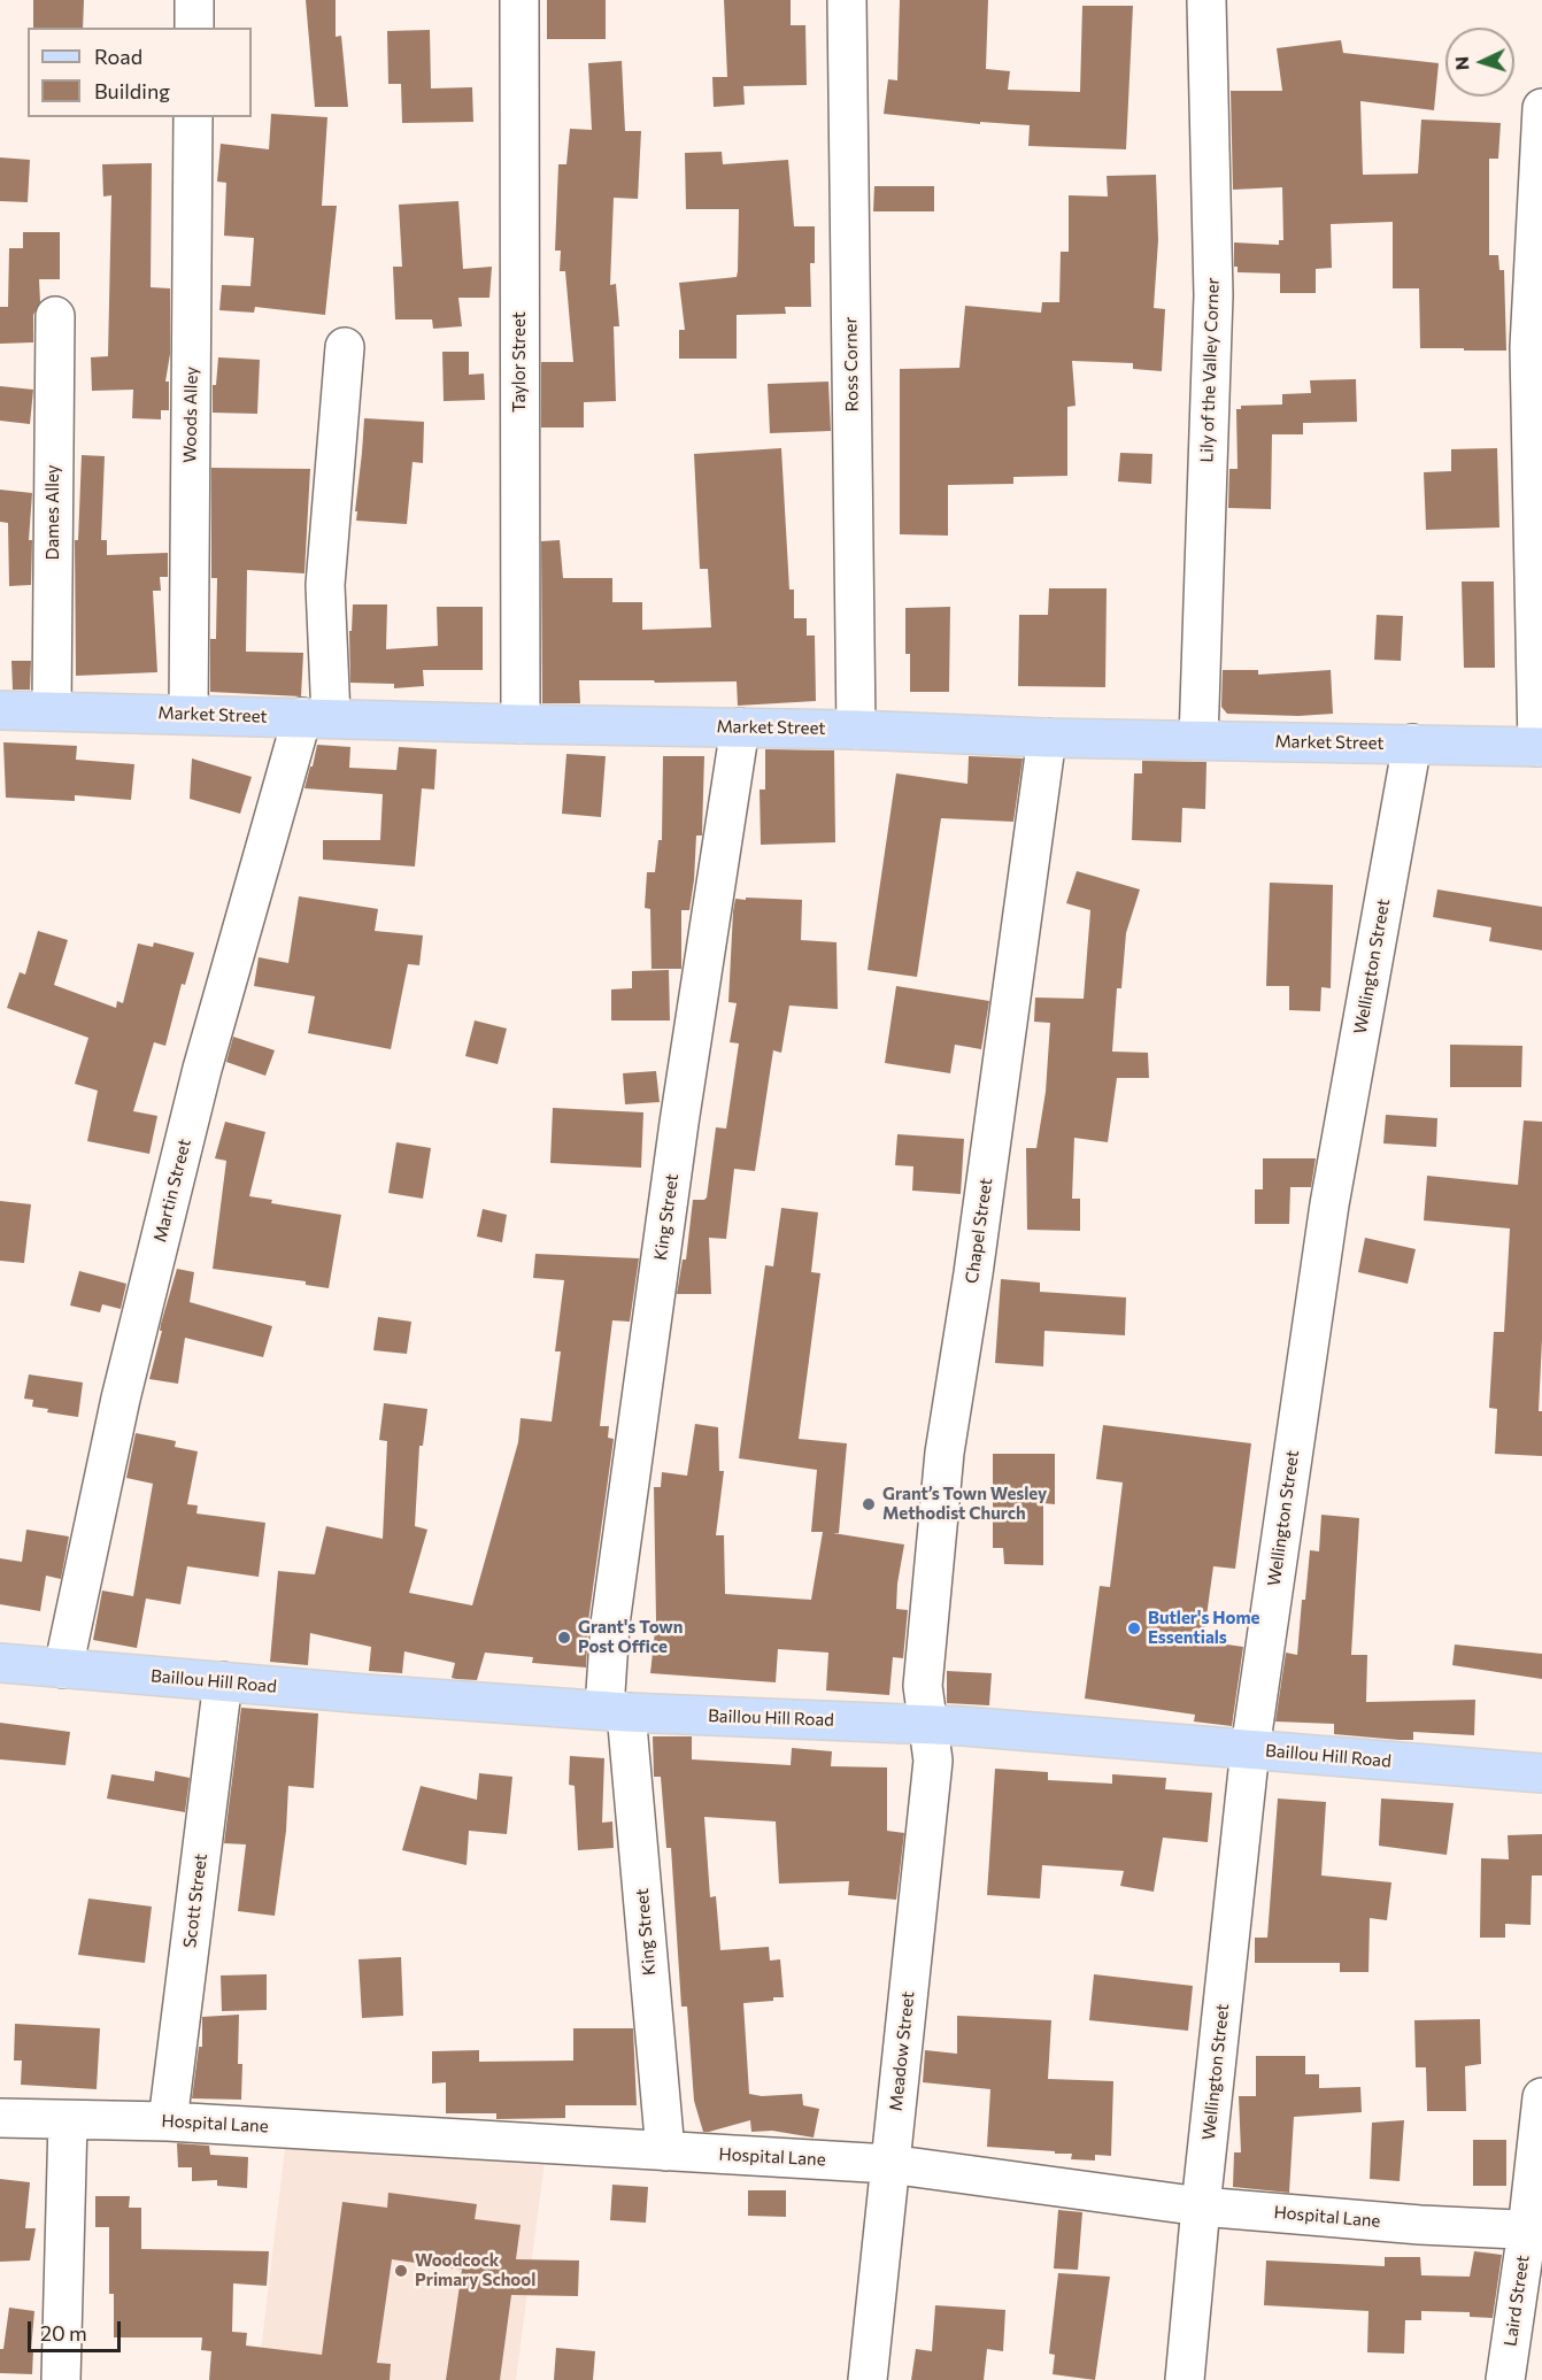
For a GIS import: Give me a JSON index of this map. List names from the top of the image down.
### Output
{
  "streets": {
    "main road": ["Market Street", "Baillou Hill Road"],
    "street": [
      "Taylor Street",
      "Ross Corner",
      "Lily of the Valley Corner",
      "Woods Alley",
      "Dames Alley",
      "Wellington Street",
      "Martin Street",
      "King Street",
      "Chapel Street",
      "Scott Street",
      "Meadow Street",
      "Hospital Lane",
      "Laird Street"
    ]
  },
  "crossings": [
    ["Taylor Street", "Market Street"],
    ["Ross Corner", "Market Street"],
    ["Lily of the Valley Corner", "Market Street"],
    ["Woods Alley", "Market Street"],
    ["Dames Alley", "Market Street"],
    ["Market Street", "Wellington Street"],
    ["Market Street", "Martin Street"],
    ["Market Street", "King Street"],
    ["Market Street", "Chapel Street"],
    ["Wellington Street", "Baillou Hill Road"],
    ["Wellington Street", "Hospital Lane"],
    ["Martin Street", "Baillou Hill Road"],
    ["King Street", "Baillou Hill Road"],
    ["King Street", "Hospital Lane"],
    ["Chapel Street", "Baillou Hill Road"],
    ["Chapel Street", "Meadow Street"],
    ["Baillou Hill Road", "Scott Street"],
    ["Baillou Hill Road", "Meadow Street"],
    ["Scott Street", "Hospital Lane"],
    ["Meadow Street", "Hospital Lane"],
    ["Hospital Lane", "Laird Street"]
  ],
  "places": [
    "Grant’s Town Wesley Methodist Church",
    "Butler's Home Essentials",
    "Grant's Town Post Office",
    "Woodcock Primary School"
  ],
  "legend": ["Road", "Building"],
  "scale_bar": "20 m",
  "north": "left"
}
